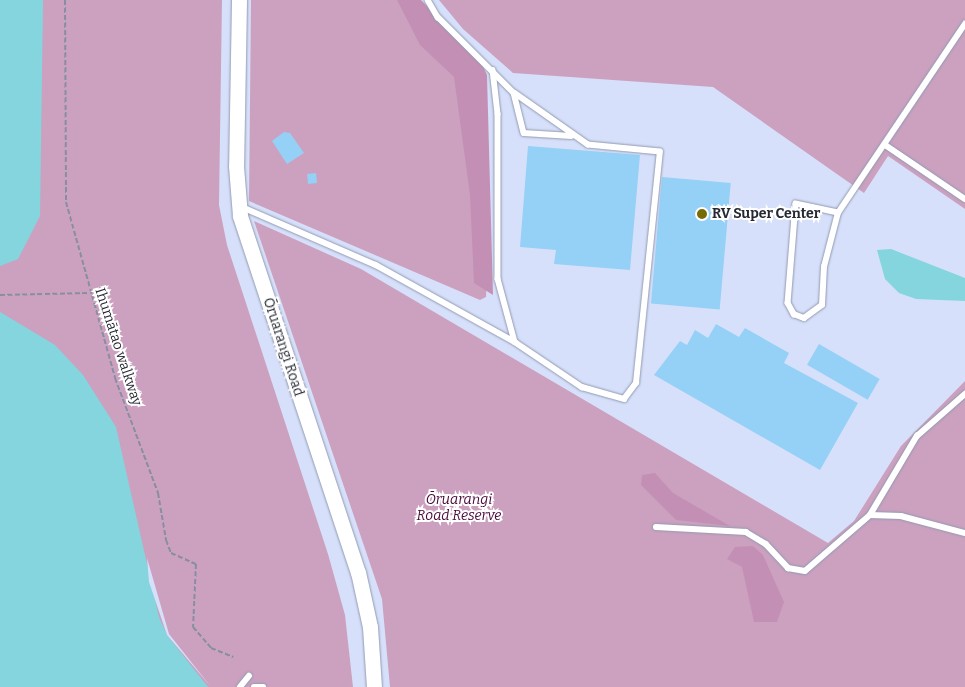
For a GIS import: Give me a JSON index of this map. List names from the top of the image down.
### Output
{
  "streets": {
    "street": ["Ōruarangi Road"],
    "path": ["Ihumātao walkway"]
  },
  "parks": ["Ōruarangi Road Reserve"],
  "places": ["RV Super Center"]
}
